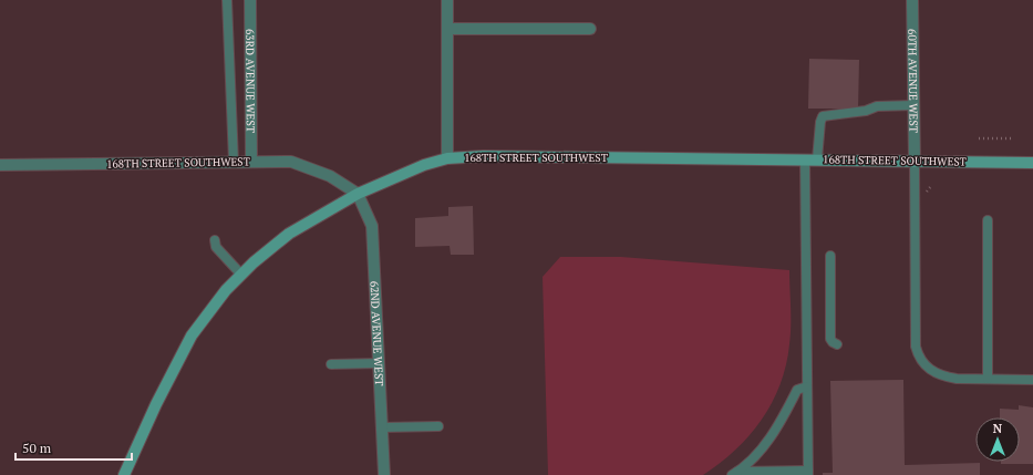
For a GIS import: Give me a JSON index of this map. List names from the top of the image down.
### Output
{
  "streets": {
    "main road": ["168TH STREET SOUTHWEST"],
    "street": ["63RD AVENUE WEST", "60TH AVENUE WEST", "62ND AVENUE WEST"]
  },
  "crossings": [
    ["63RD AVENUE WEST", "168TH STREET SOUTHWEST"],
    ["60TH AVENUE WEST", "168TH STREET SOUTHWEST"],
    ["168TH STREET SOUTHWEST", "62ND AVENUE WEST"]
  ],
  "scale_bar": "50 m",
  "north": "top"
}
